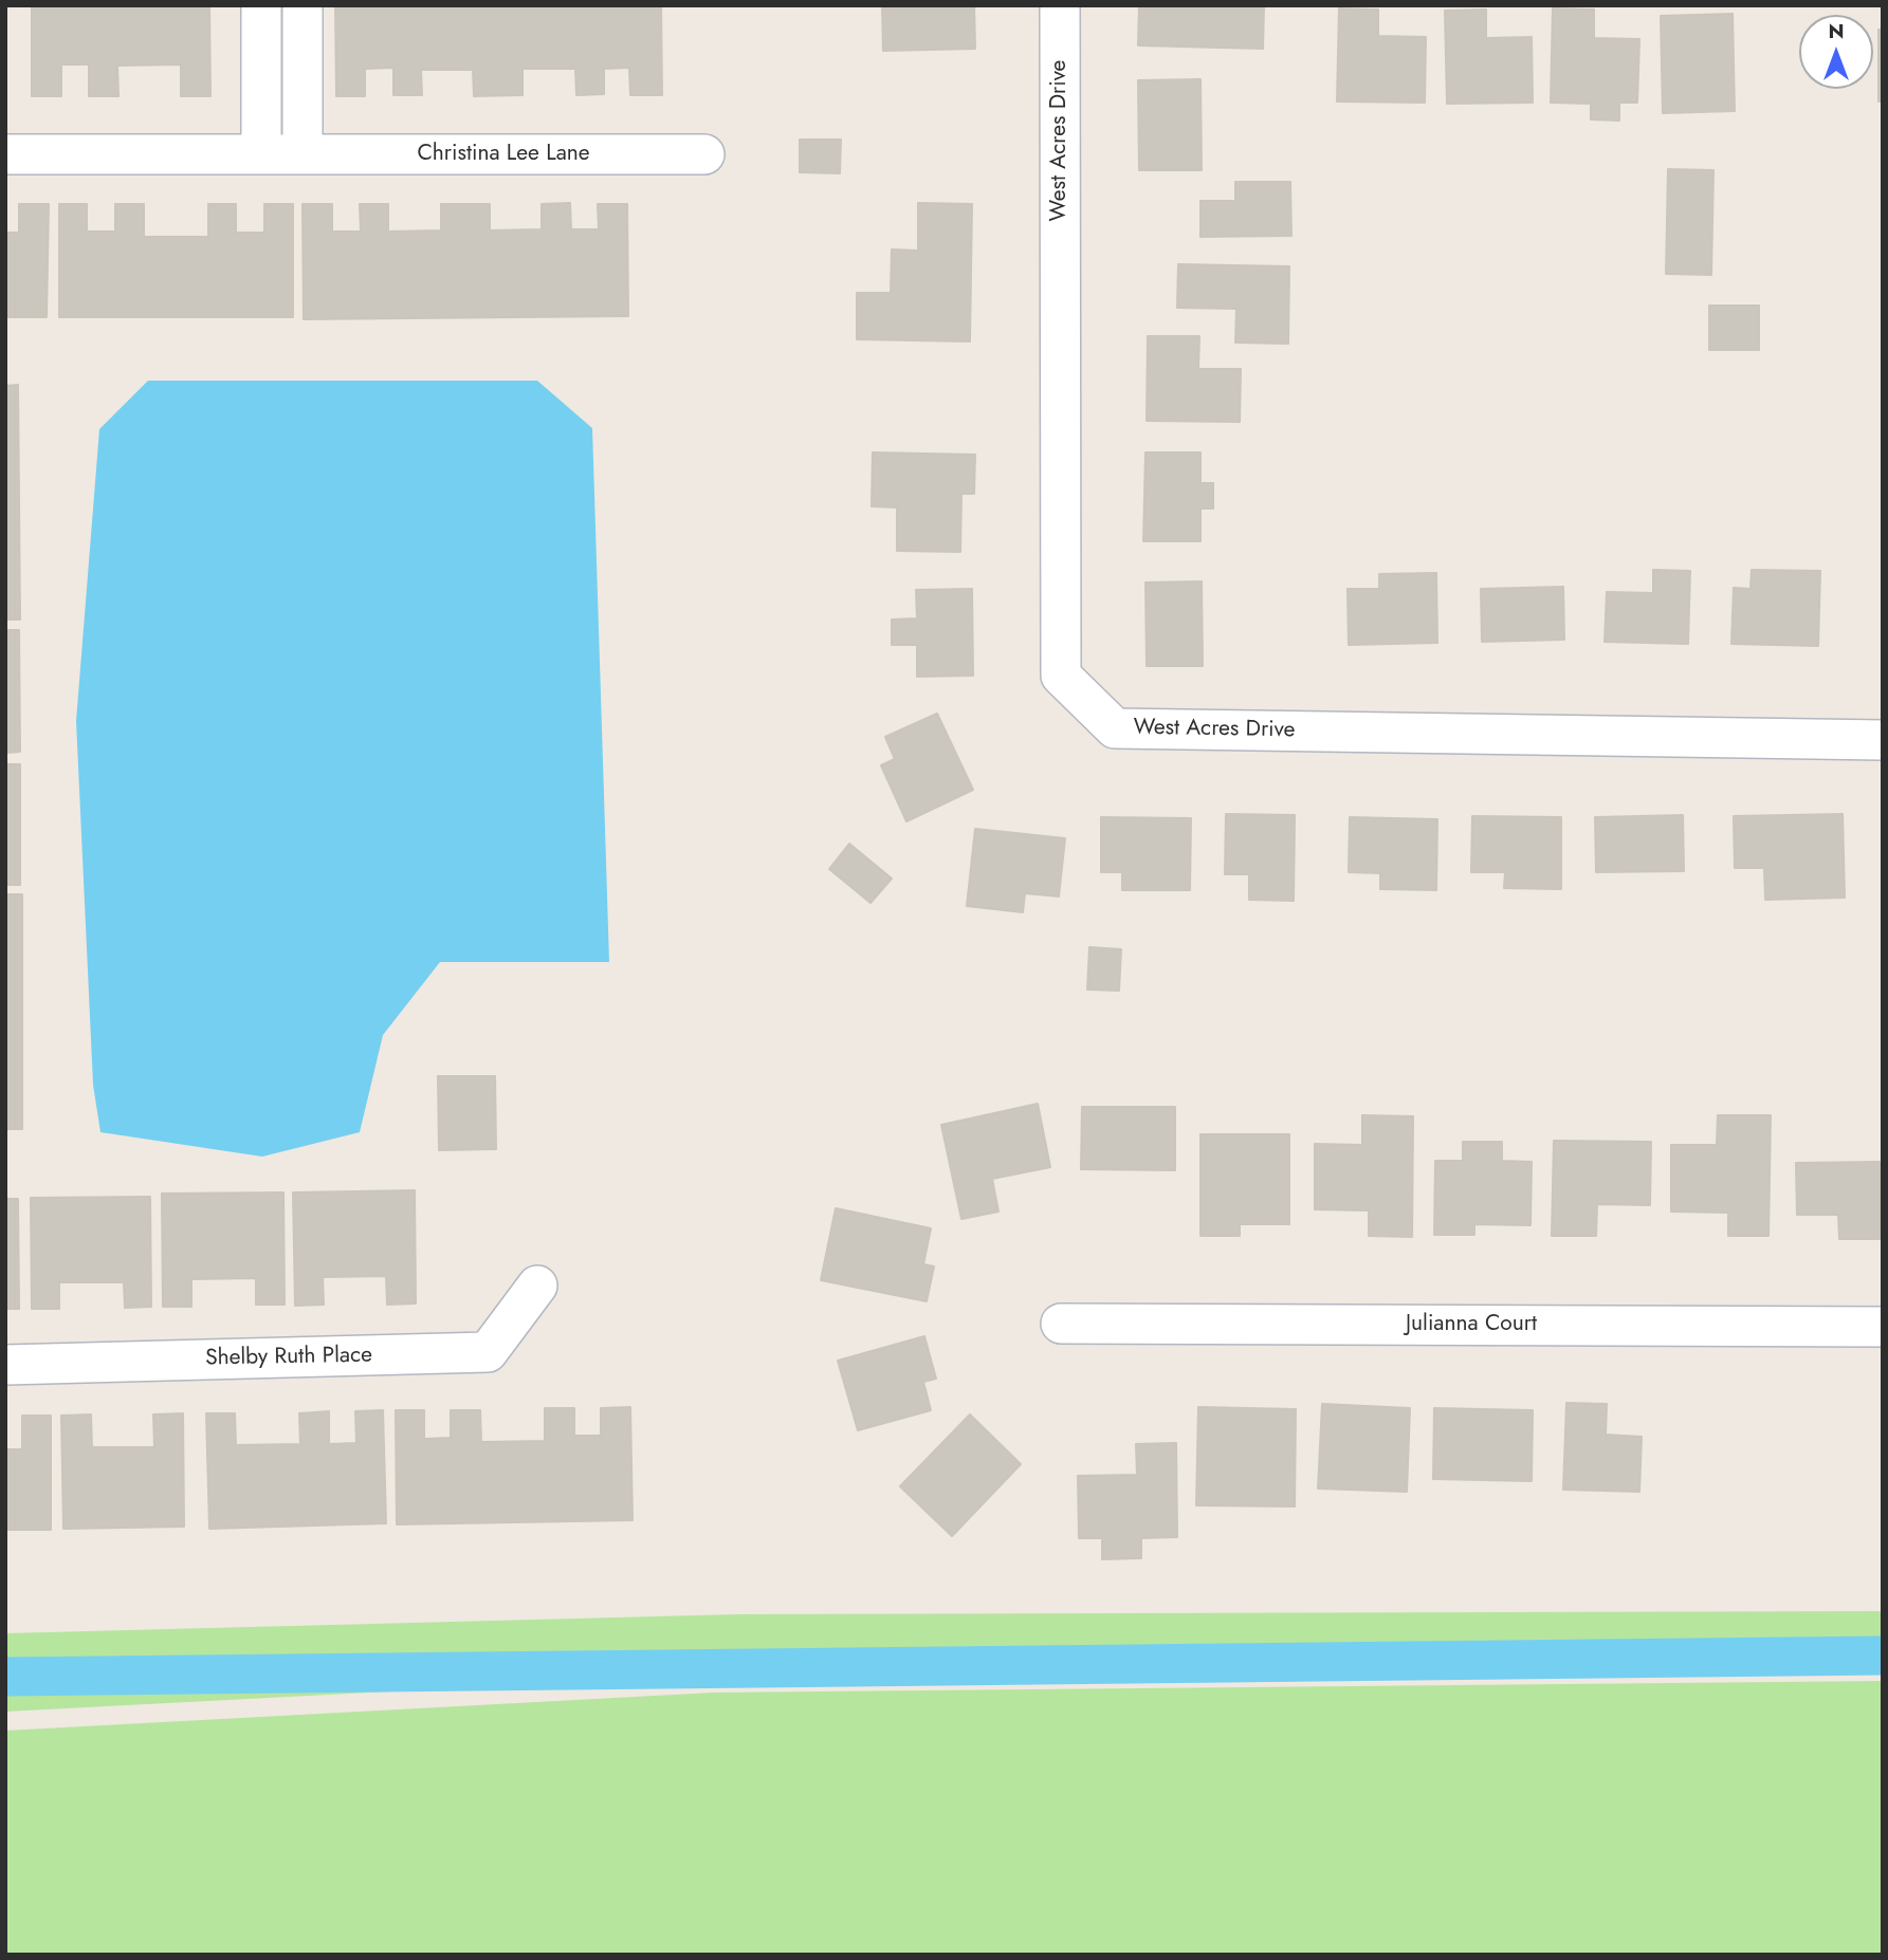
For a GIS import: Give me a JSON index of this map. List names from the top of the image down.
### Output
{
  "streets": {
    "street": [
      "West Acres Drive",
      "Christina Lee Lane",
      "Julianna Court",
      "Shelby Ruth Place"
    ]
  },
  "north": "top"
}
